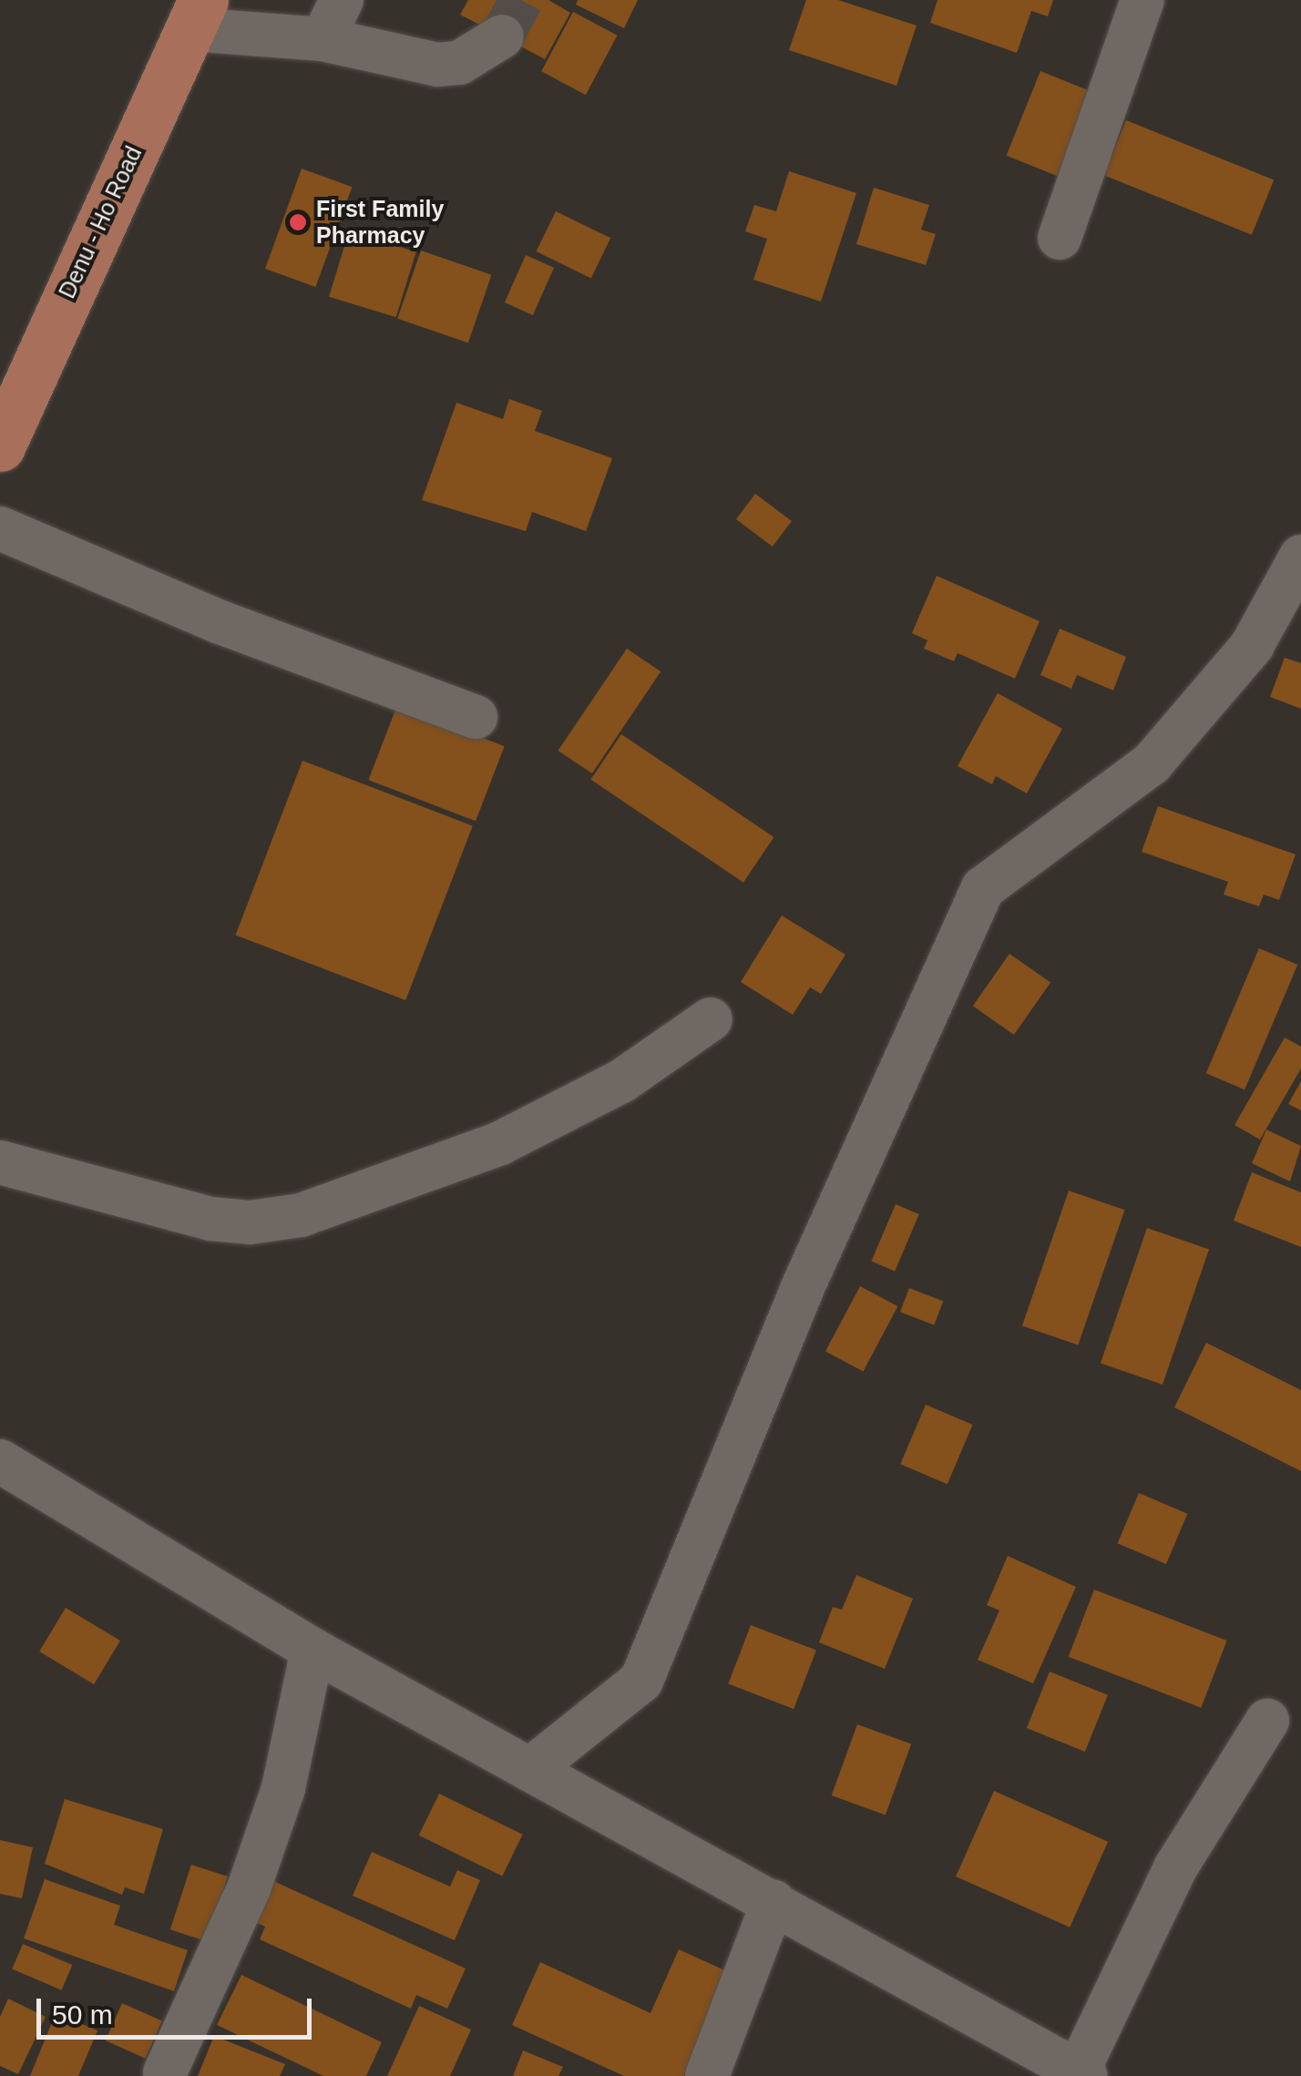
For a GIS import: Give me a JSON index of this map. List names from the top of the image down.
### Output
{
  "streets": {
    "main road": ["Denu - Ho Road"]
  },
  "places": ["First Family Pharmacy"],
  "scale_bar": "50 m"
}
